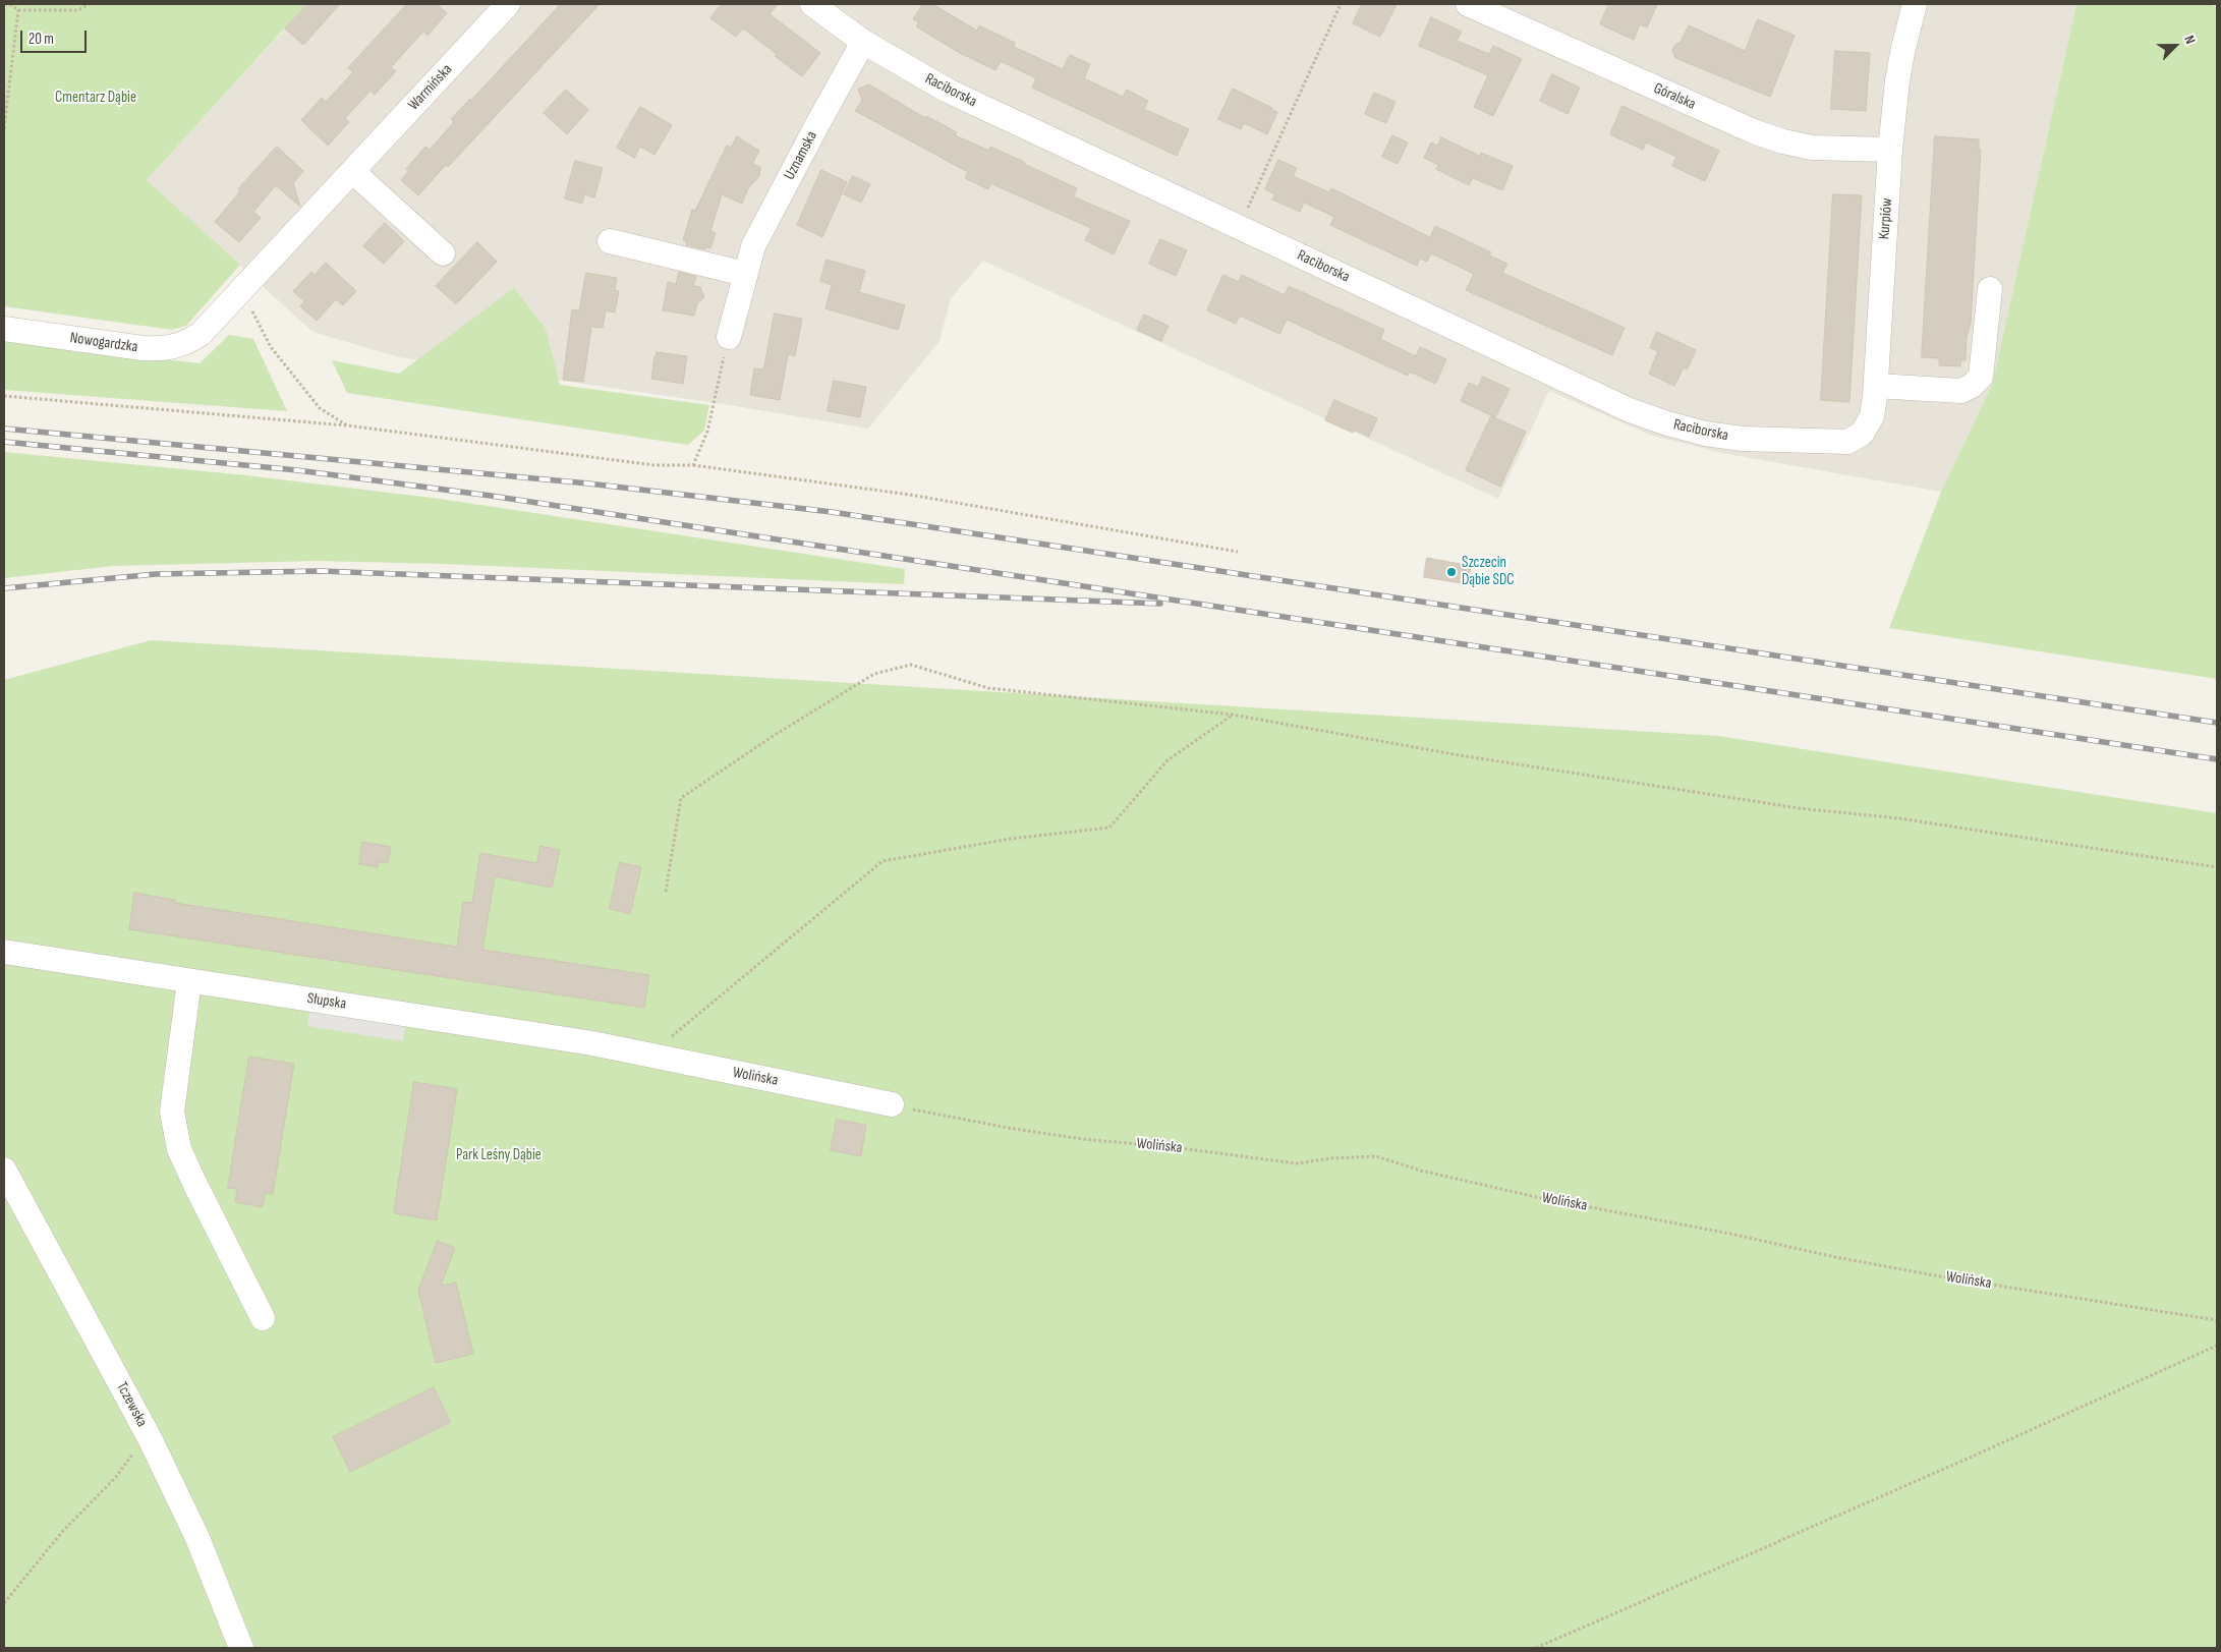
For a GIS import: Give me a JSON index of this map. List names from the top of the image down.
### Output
{
  "streets": {
    "street": [
      "Warmińska",
      "Raciborska",
      "Góralska",
      "Uznamska",
      "Kurpiów",
      "Nowogardzka",
      "Słupska",
      "Wolińska",
      "Tczewska"
    ]
  },
  "crossings": [
    ["Warmińska", "Nowogardzka"],
    ["Raciborska", "Uznamska"],
    ["Raciborska", "Kurpiów"],
    ["Góralska", "Kurpiów"],
    ["Słupska", "Wolińska"]
  ],
  "parks": ["Cmentarz Dąbie", "Park Leśny Dąbie"],
  "places": ["Szczecin Dąbie SDC"],
  "scale_bar": "20 m",
  "north": "top right"
}
